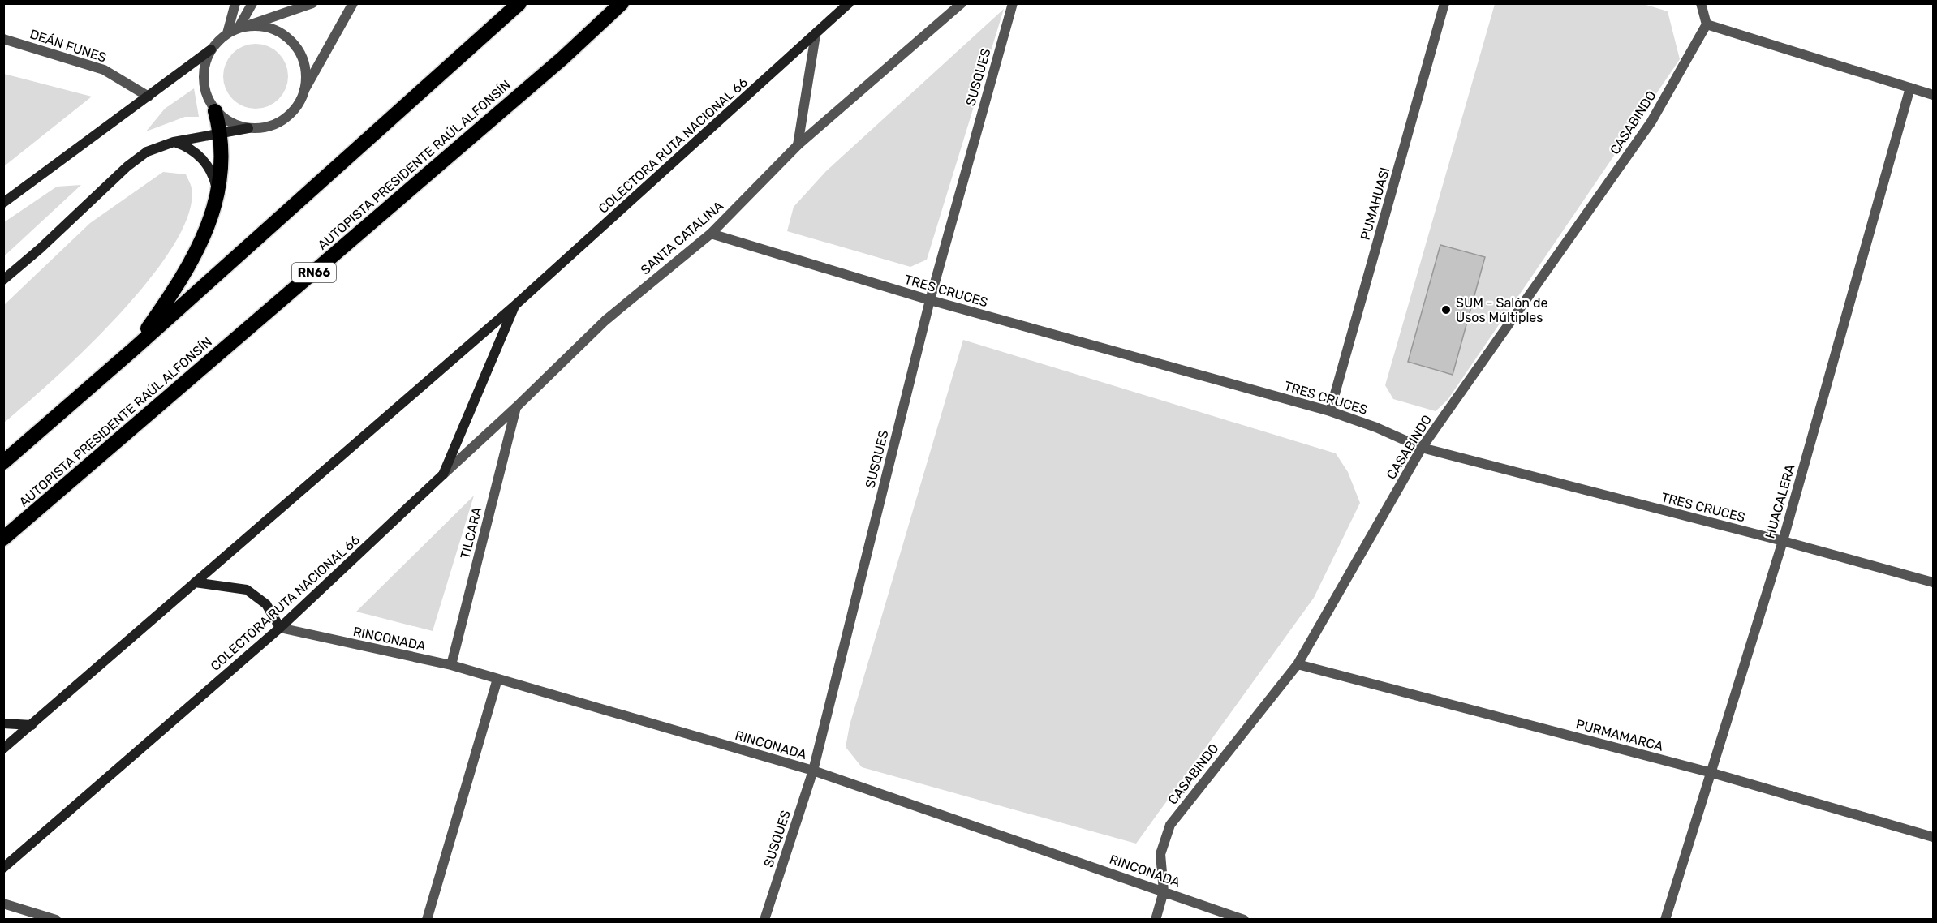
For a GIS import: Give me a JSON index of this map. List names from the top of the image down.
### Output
{
  "streets": {
    "highway": ["AUTOPISTA PRESIDENTE RAÚL ALFONSÍN", "RN66"],
    "main road": ["COLECTORA RUTA NACIONAL 66"],
    "street": [
      "DEÁN FUNES",
      "SUSQUES",
      "CASABINDO",
      "PUMAHUASI",
      "SANTA CATALINA",
      "TRES CRUCES",
      "HUACALERA",
      "TILCARA",
      "RINCONADA",
      "PURMAMARCA"
    ]
  },
  "crossings": [
    ["SUSQUES", "TRES CRUCES"],
    ["SUSQUES", "RINCONADA"],
    ["CASABINDO", "TRES CRUCES"],
    ["CASABINDO", "RINCONADA"],
    ["CASABINDO", "PURMAMARCA"],
    ["COLECTORA RUTA NACIONAL 66", "SANTA CATALINA"],
    ["COLECTORA RUTA NACIONAL 66", "RINCONADA"],
    ["PUMAHUASI", "TRES CRUCES"],
    ["SANTA CATALINA", "TRES CRUCES"],
    ["SANTA CATALINA", "TILCARA"],
    ["TRES CRUCES", "HUACALERA"],
    ["HUACALERA", "PURMAMARCA"],
    ["TILCARA", "RINCONADA"]
  ],
  "places": ["SUM - Salón de Usos Múltiples"]
}
